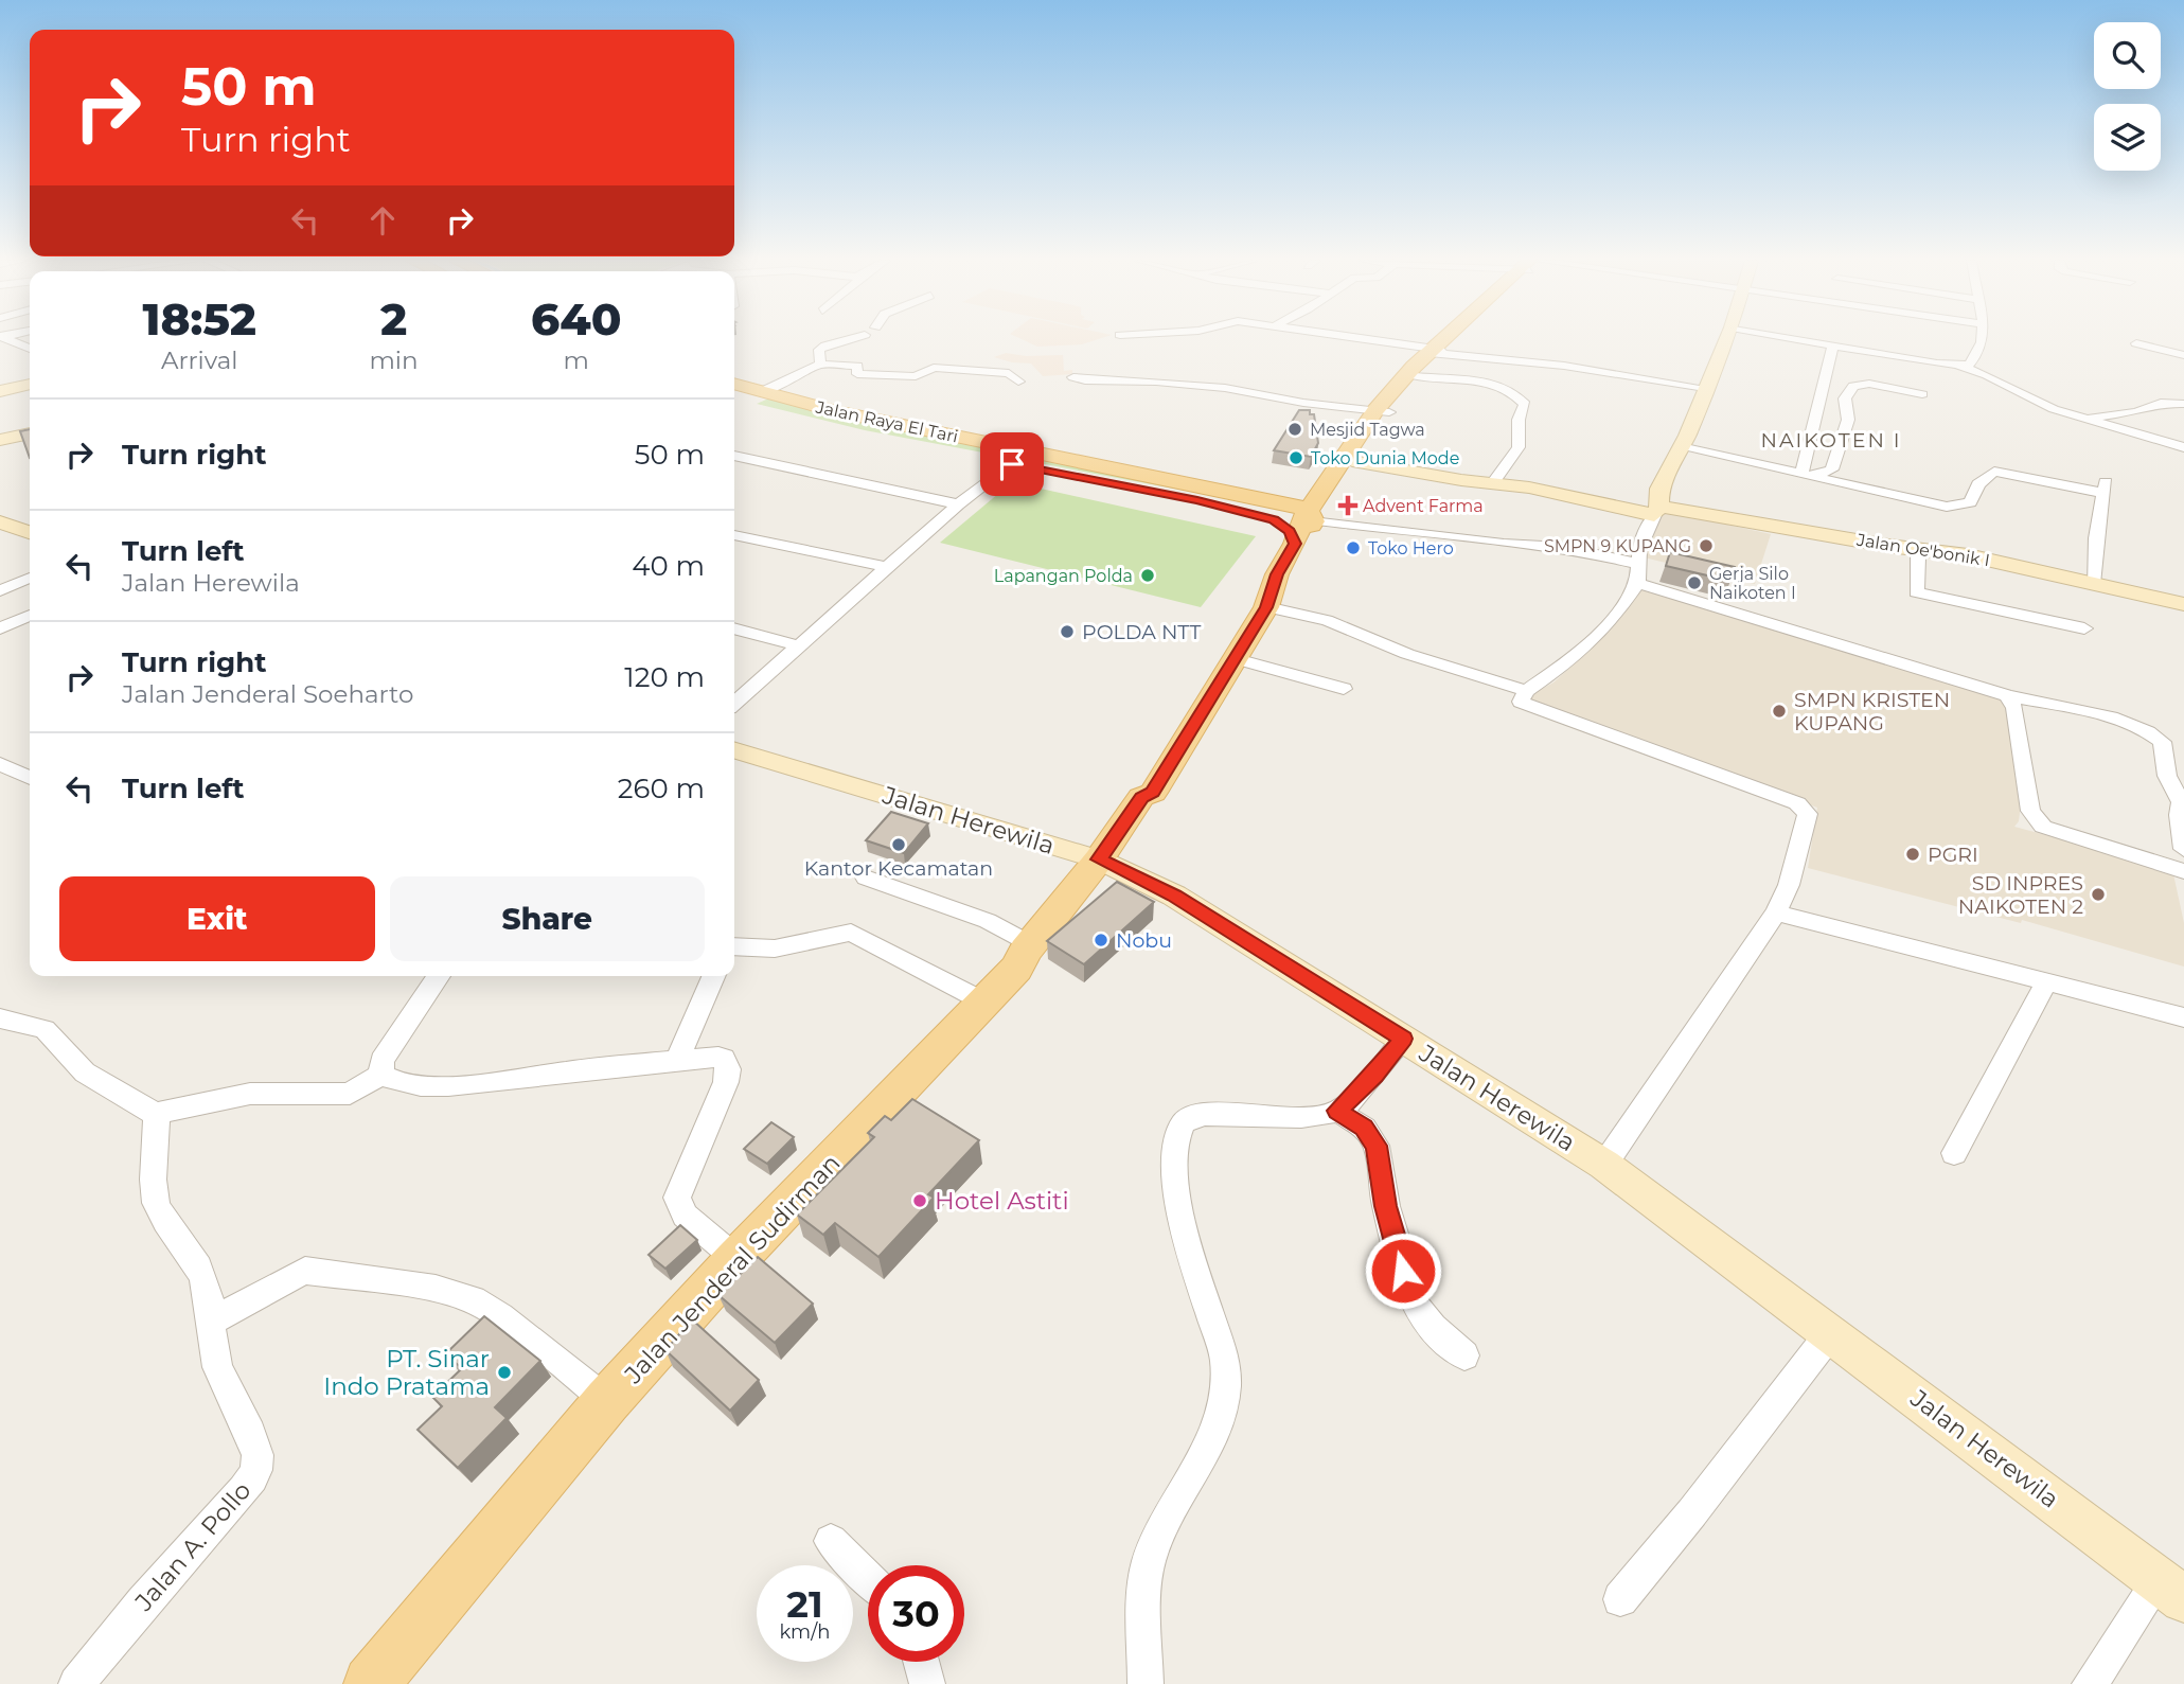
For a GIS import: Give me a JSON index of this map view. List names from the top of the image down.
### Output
{
  "streets": {
    "main road": ["Jalan Raya El Tari", "Jalan Jenderal Sudirman"],
    "street": ["Jalan Oe'bonik I", "Jalan Herewila", "Jalan A. Pollo"]
  },
  "crossings": [
    ["Jalan Herewila", "Jalan Jenderal Sudirman"]
  ],
  "districts": ["NAIKOTEN I"],
  "places": {
    "other": [
      "Mesjid Tagwa",
      "Toko Dunia Mode",
      "SMPN 9 KUPANG",
      "Toko Hero",
      "Lapangan Polda",
      "Gerja Silo Naikoten I",
      "POLDA NTT",
      "SMPN KRISTEN KUPANG",
      "Kantor Kecamatan",
      "PGRI",
      "SD INPRES NAIKOTEN 2",
      "Nobu",
      "Hotel Astiti",
      "PT. Sinar Indo Pratama"
    ],
    "health": ["Advent Farma"]
  },
  "page": {
    "turn": ["50 m", "Turn right"],
    "eta": [
      "18:52",
      "Arrival",
      "2",
      "min",
      "640",
      "m"
    ],
    "list": [
      {
        "name": "Turn right",
        "value": "50 m"
      },
      {
        "name": "Turn left",
        "note": "Jalan Herewila",
        "value": "40 m"
      },
      {
        "name": "Turn right",
        "note": "Jalan Jenderal Soeharto",
        "value": "120 m"
      },
      {
        "name": "Turn left",
        "value": "260 m"
      }
    ],
    "buttons": ["Exit", "Share"],
    "speed": "21 km/h",
    "limit": "30"
  }
}
